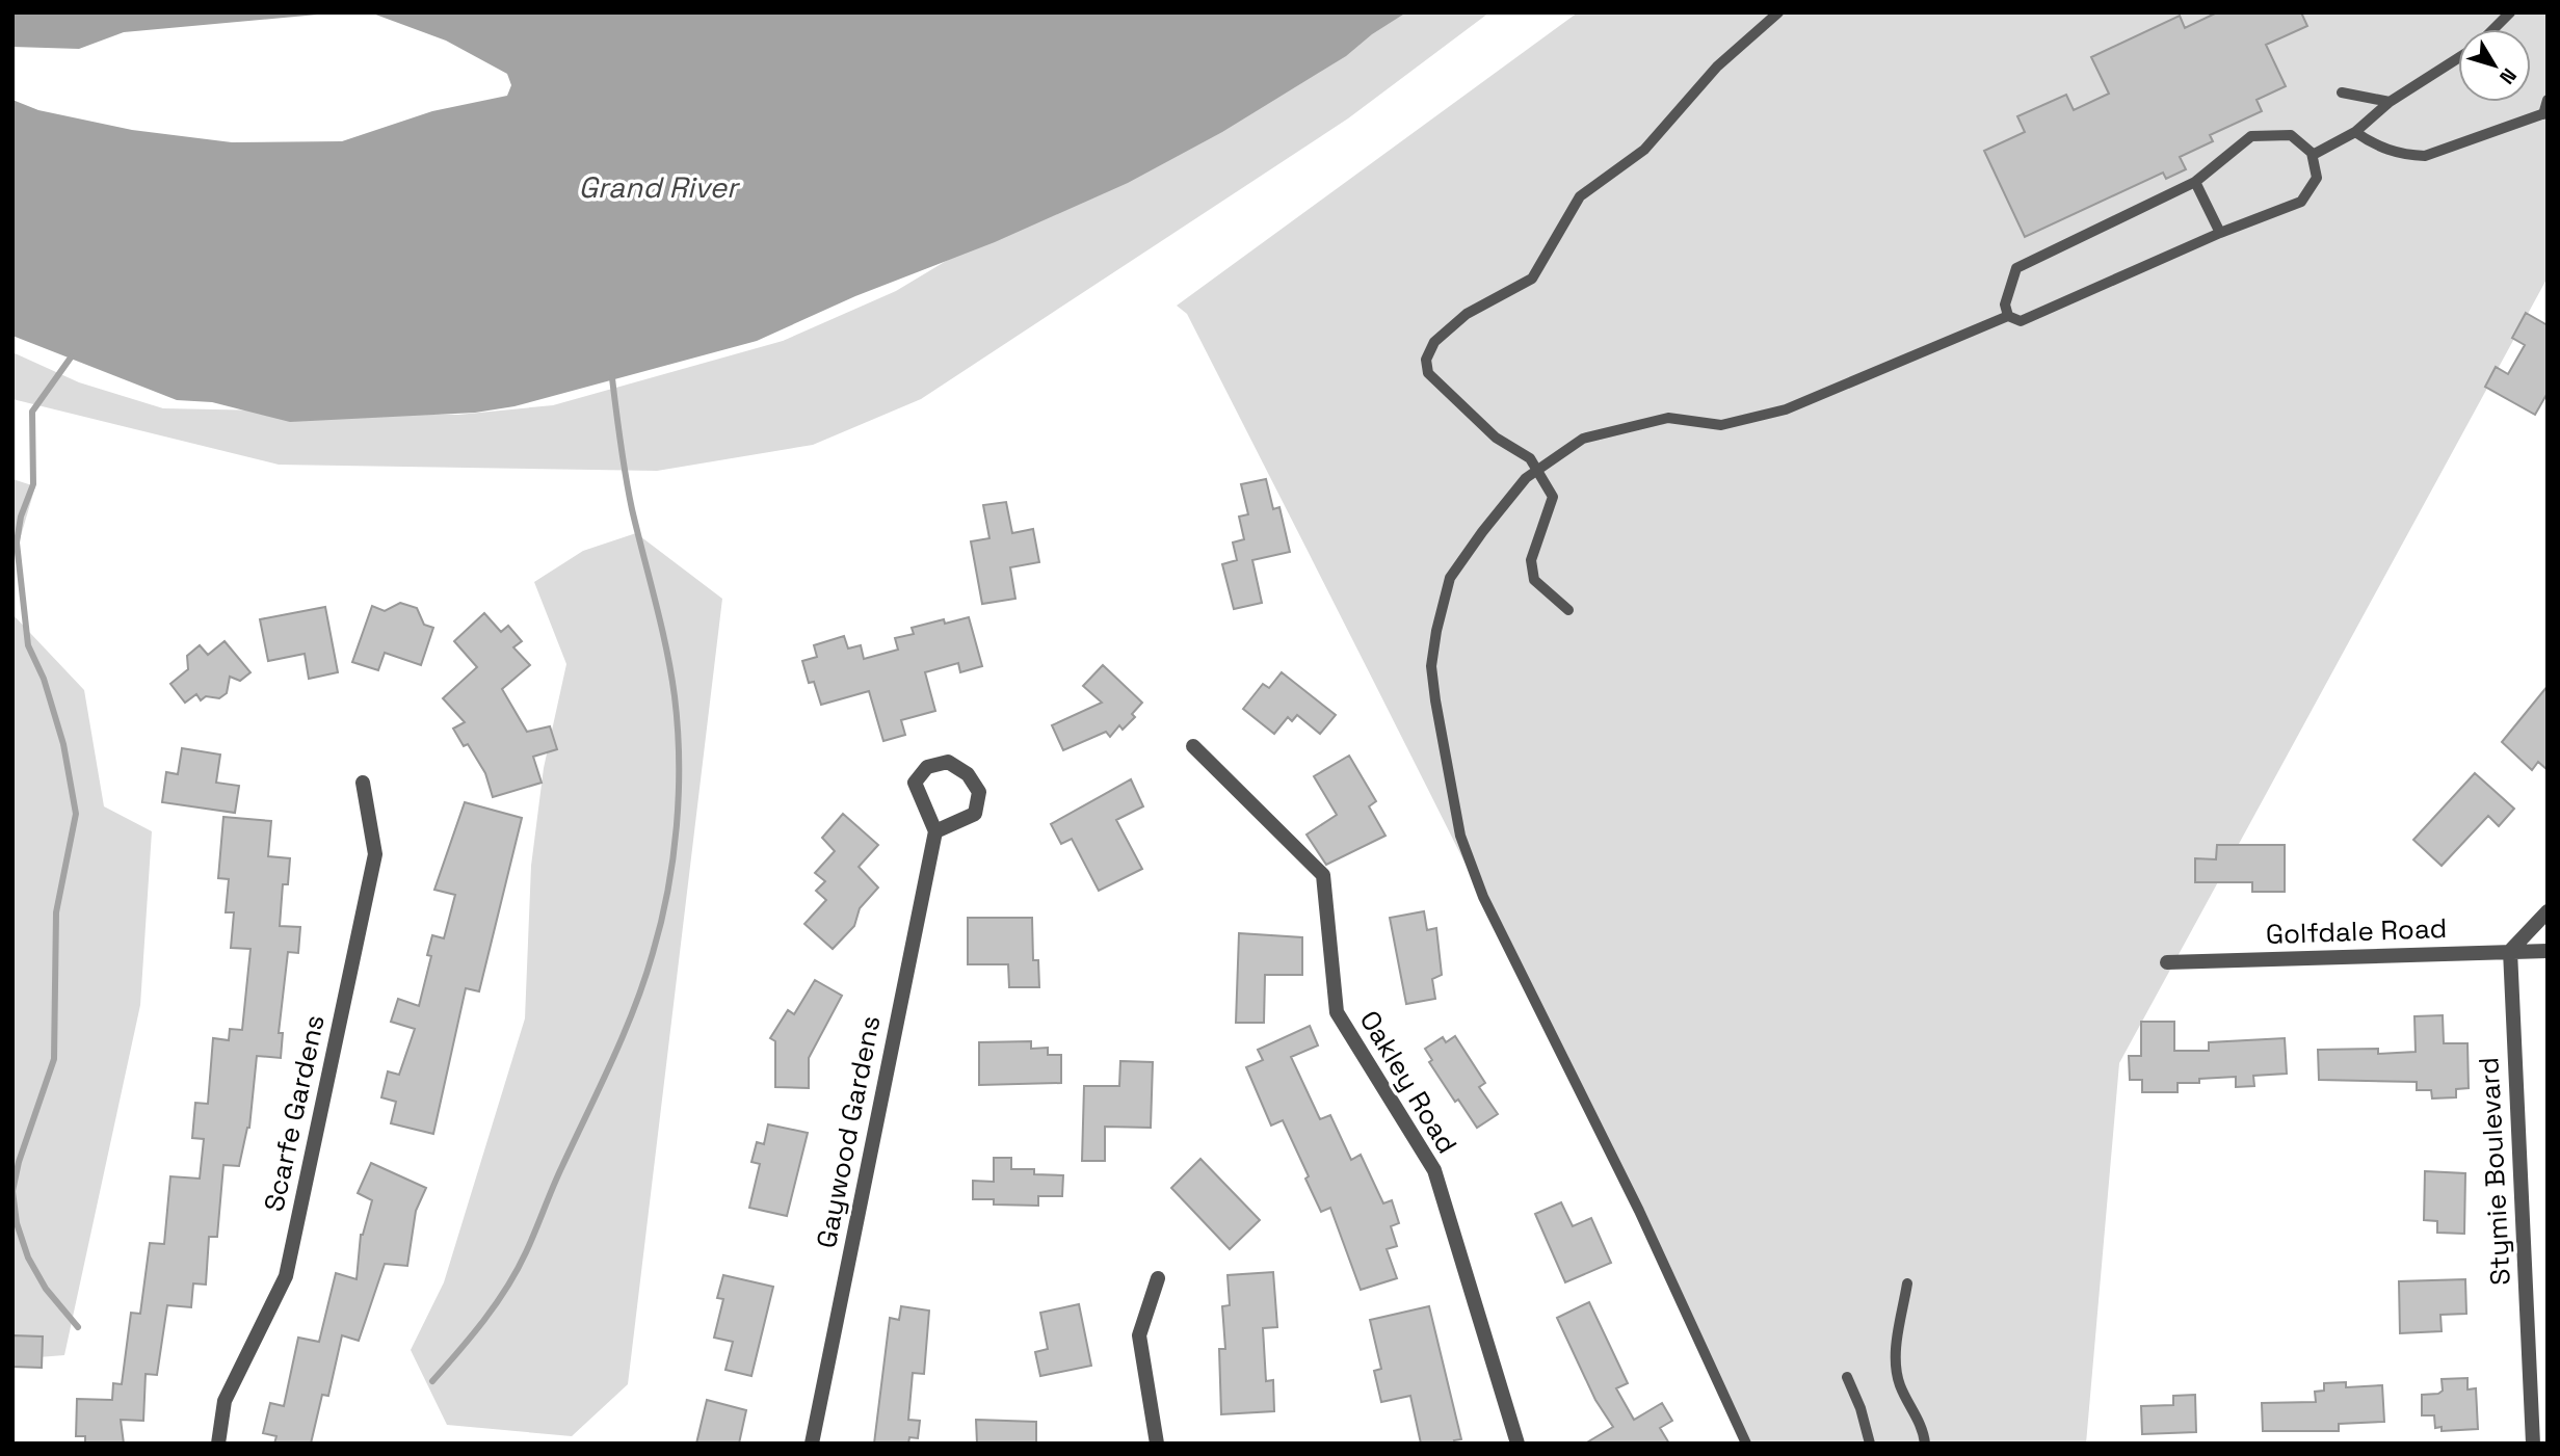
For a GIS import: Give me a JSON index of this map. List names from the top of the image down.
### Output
{
  "streets": {
    "street": [
      "Golfdale Road",
      "Oakley Road",
      "Scarfe Gardens",
      "Gaywood Gardens",
      "Stymie Boulevard"
    ]
  },
  "crossings": [
    ["Golfdale Road", "Stymie Boulevard"]
  ],
  "water": ["Grand River"],
  "north": "bottom right"
}
